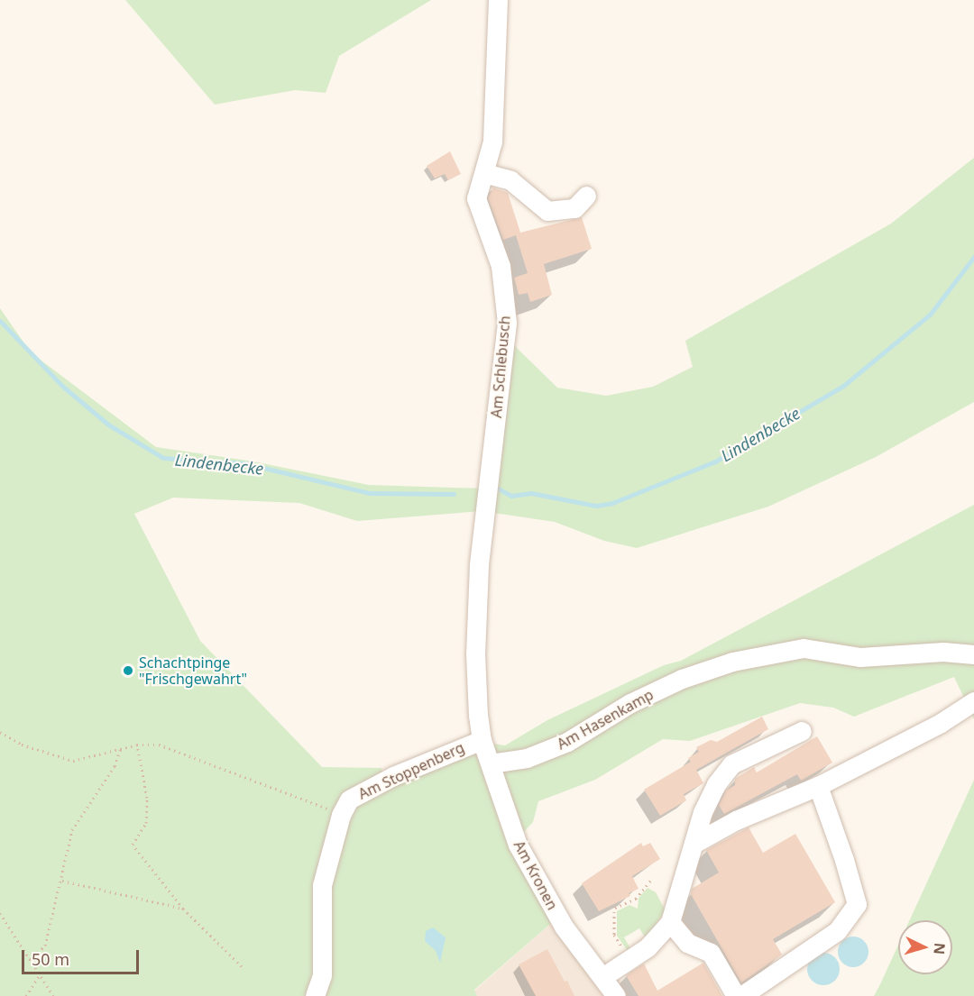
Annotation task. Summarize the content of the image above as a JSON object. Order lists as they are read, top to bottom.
{
  "streets": {
    "street": [
      "Am Schlebusch",
      "Am Hasenkamp",
      "Am Stoppenberg",
      "Am Kronen"
    ]
  },
  "crossings": [
    ["Am Schlebusch", "Am Stoppenberg"],
    ["Am Schlebusch", "Am Kronen"],
    ["Am Hasenkamp", "Am Kronen"],
    ["Am Stoppenberg", "Am Kronen"]
  ],
  "water": ["Lindenbecke"],
  "places": ["Schachtpinge \"Frischgewahrt\""],
  "scale_bar": "50 m",
  "north": "right"
}
